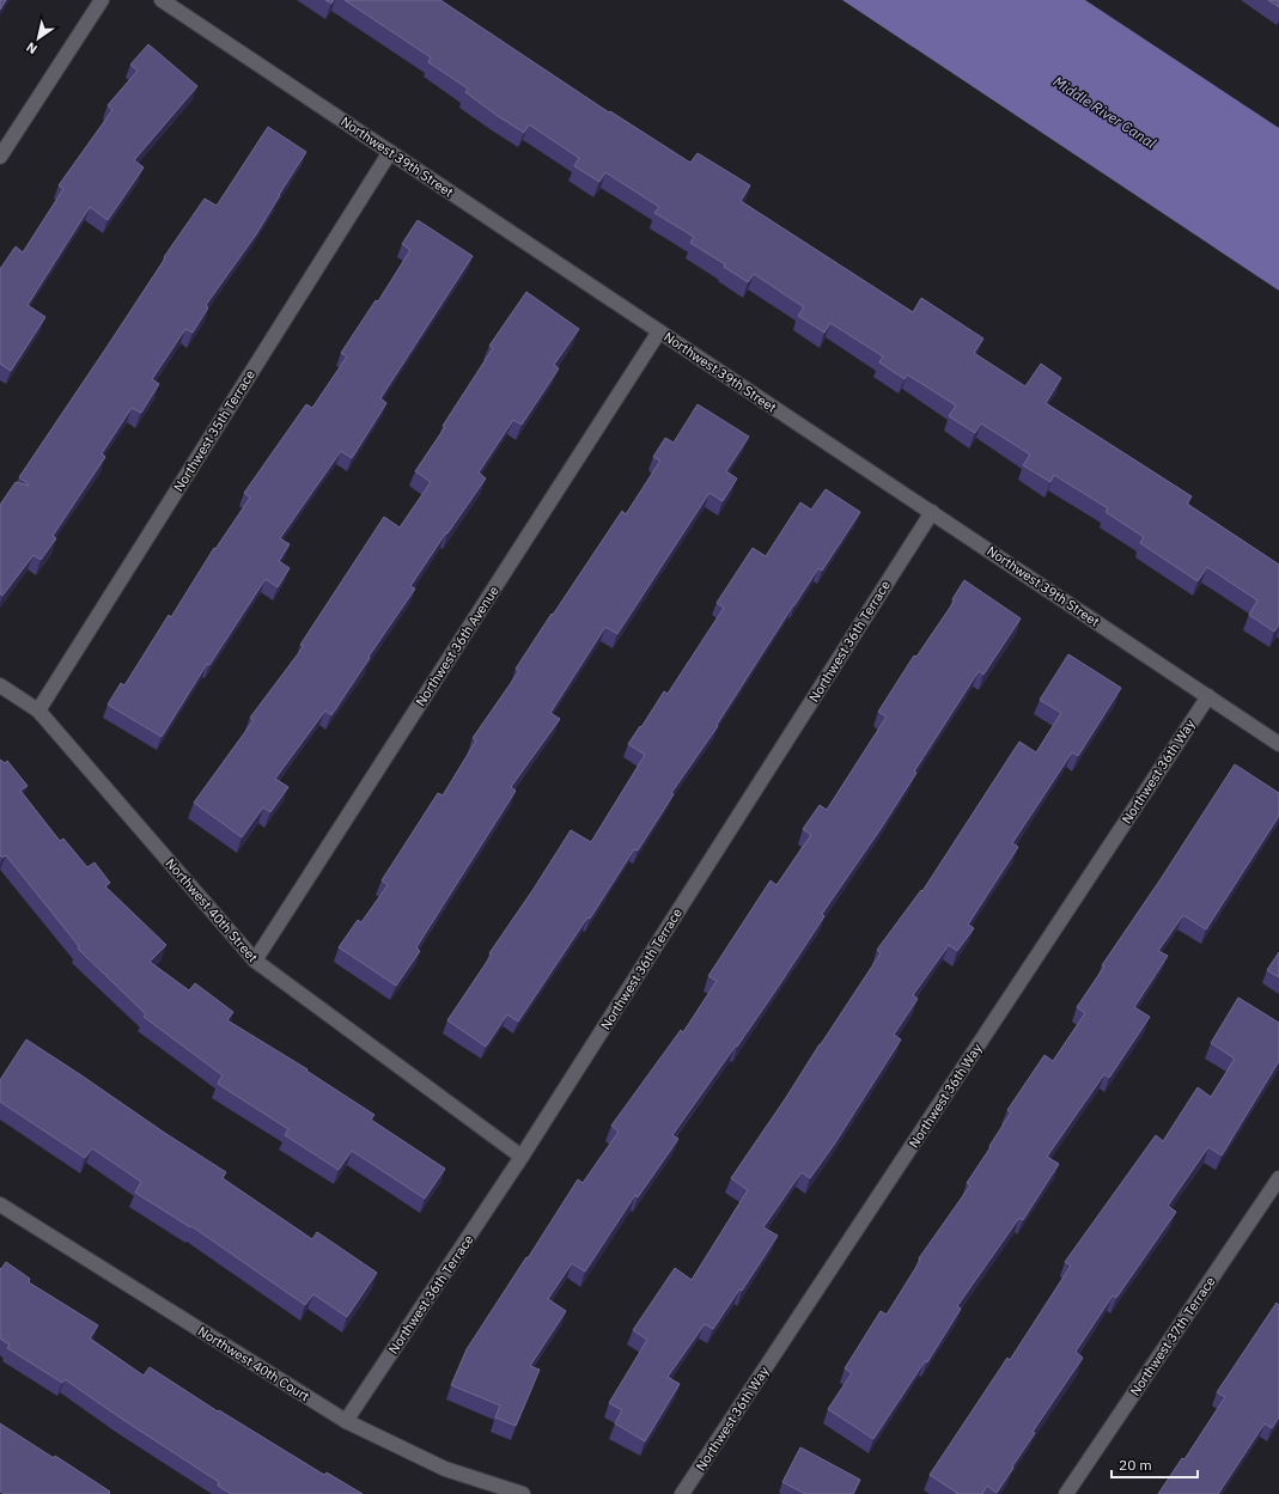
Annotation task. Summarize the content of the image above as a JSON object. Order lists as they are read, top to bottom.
{
  "streets": {
    "street": [
      "Northwest 39th Street",
      "Northwest 35th Terrace",
      "Northwest 36th Terrace",
      "Northwest 36th Avenue",
      "Northwest 36th Way",
      "Northwest 40th Street",
      "Northwest 37th Terrace",
      "Northwest 40th Court"
    ]
  },
  "crossings": [
    ["Northwest 39th Street", "Northwest 35th Terrace"],
    ["Northwest 39th Street", "Northwest 36th Terrace"],
    ["Northwest 39th Street", "Northwest 36th Avenue"],
    ["Northwest 39th Street", "Northwest 36th Way"],
    ["Northwest 35th Terrace", "Northwest 40th Street"],
    ["Northwest 36th Terrace", "Northwest 40th Street"],
    ["Northwest 36th Terrace", "Northwest 40th Court"],
    ["Northwest 36th Avenue", "Northwest 40th Street"]
  ],
  "water": ["Middle River Canal"],
  "scale_bar": "20 m",
  "north": "bottom left"
}
